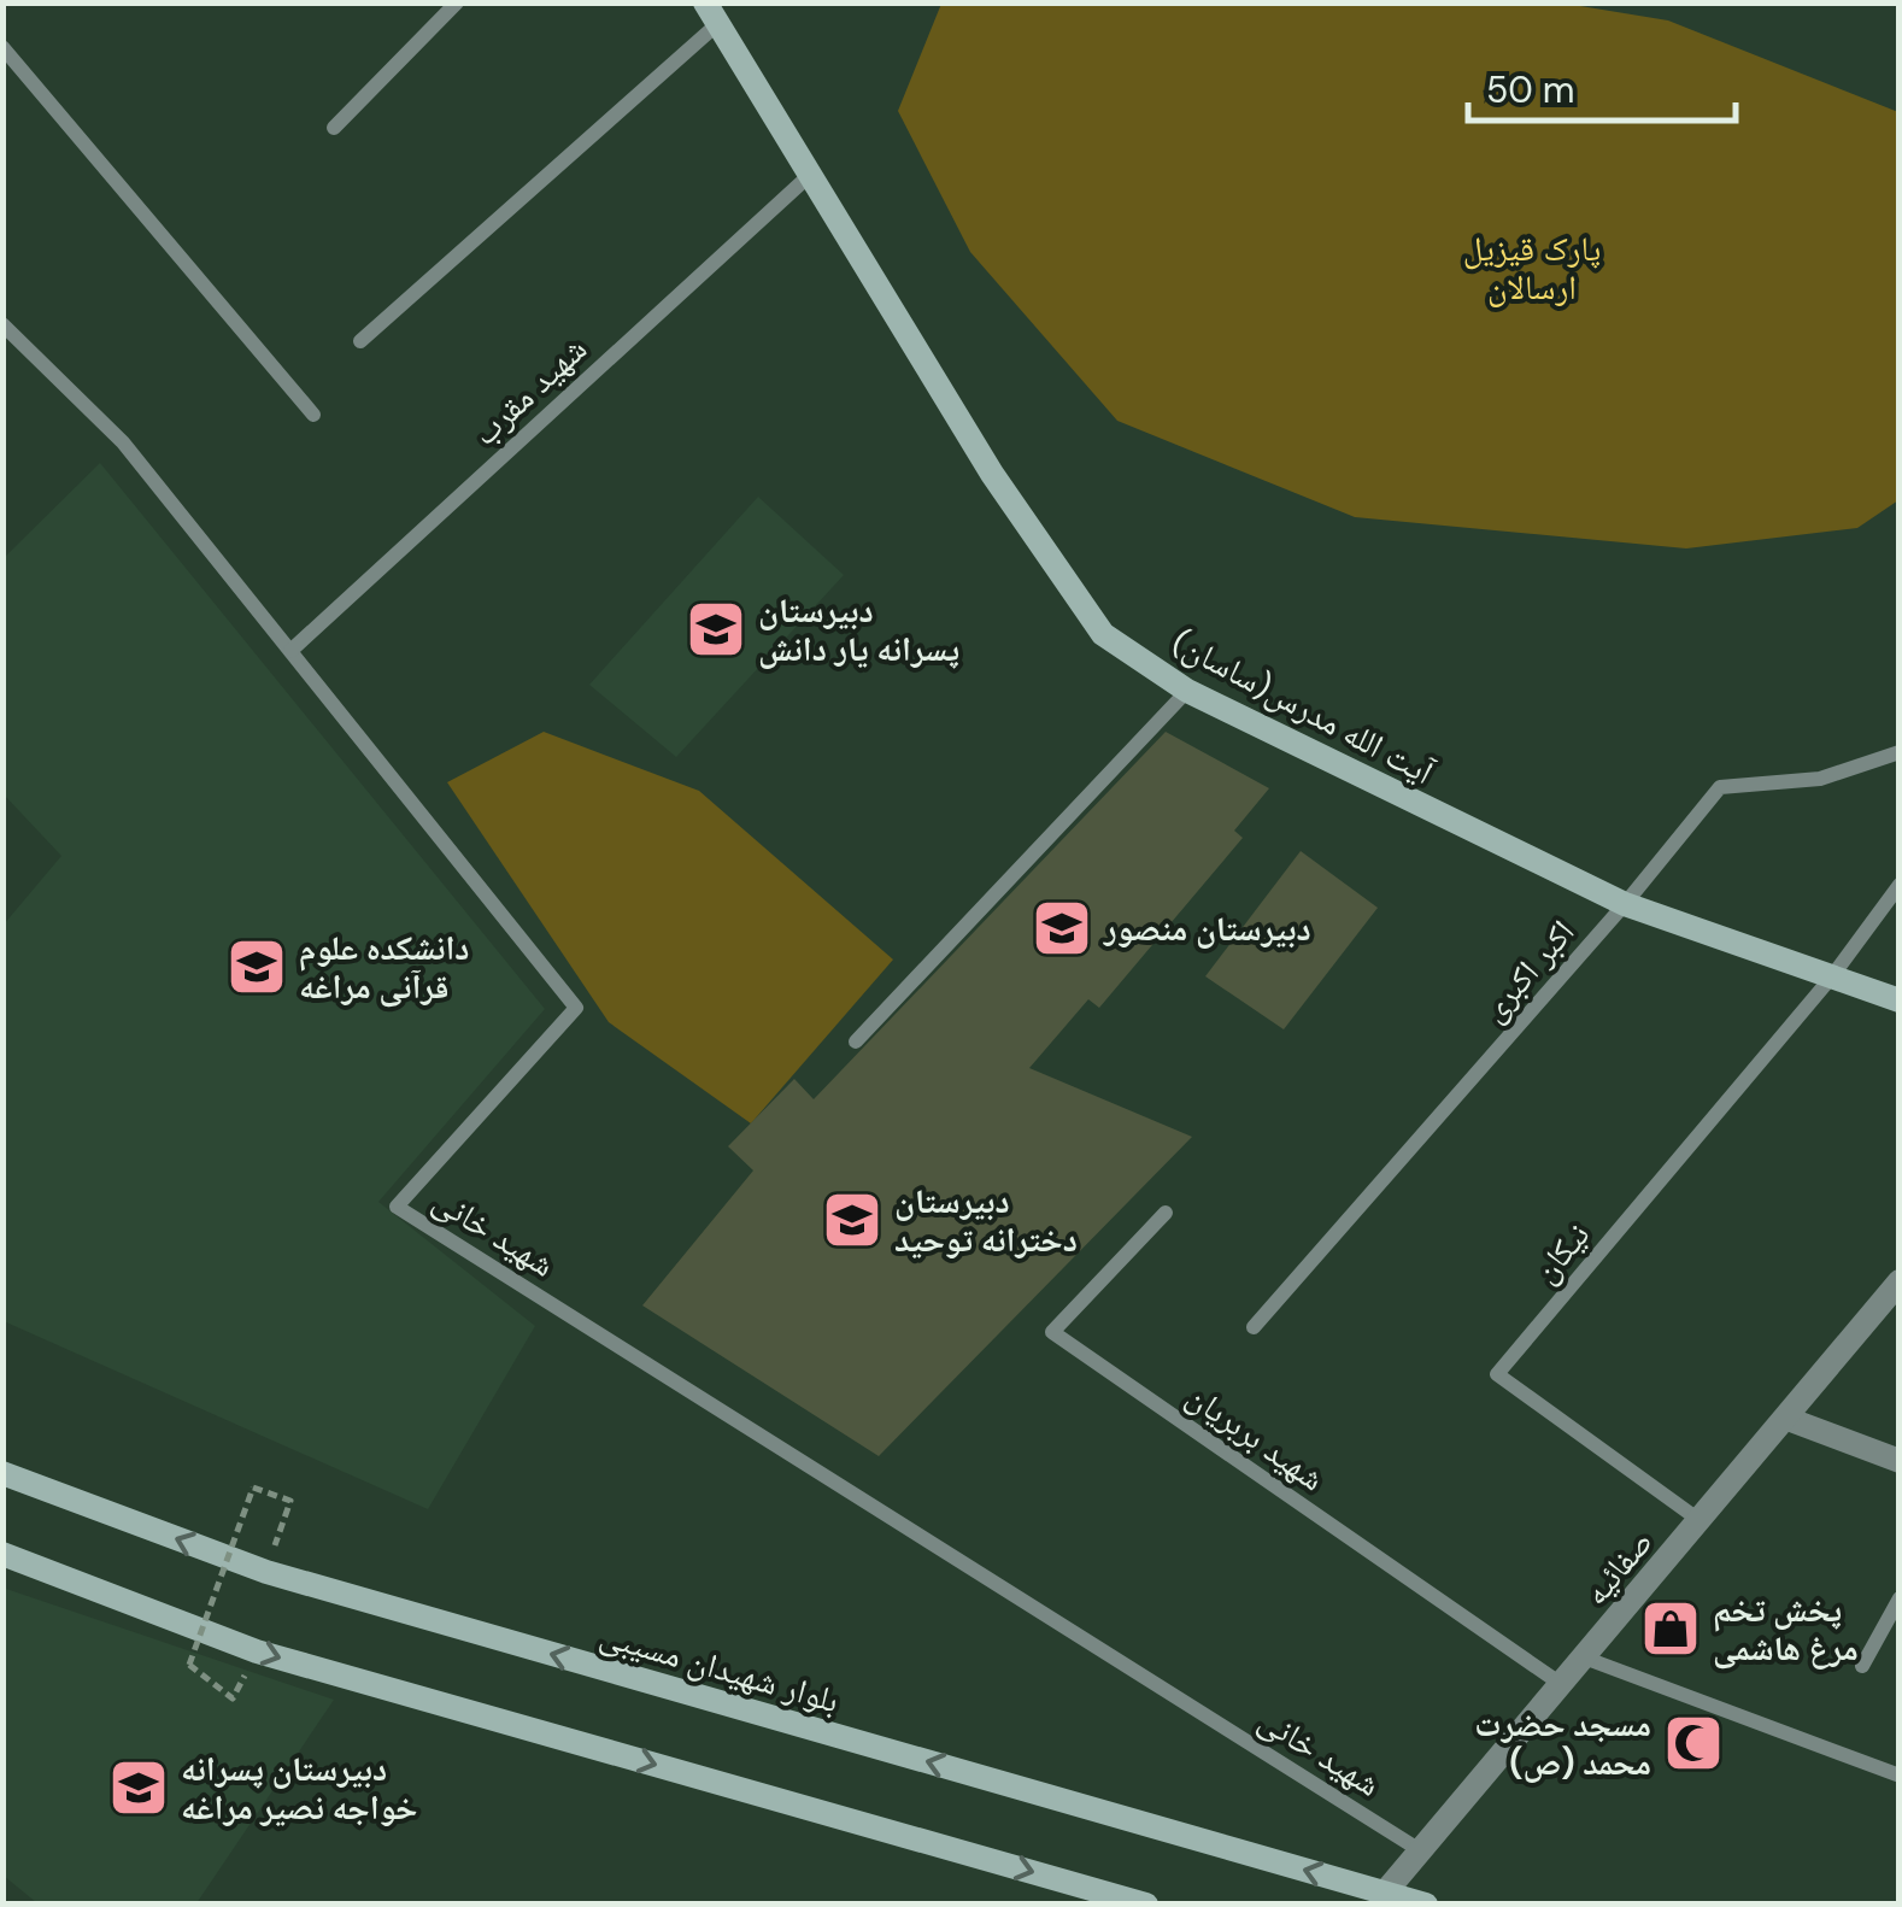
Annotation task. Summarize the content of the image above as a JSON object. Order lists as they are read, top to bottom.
{
  "streets": {
    "main road": ["آیت الله مدرس(ساسان)", "بلوار شهیدان مسیبی"],
    "street": ["صفائیه"],
    "lane": [
      "شهید مقرب",
      "اکبر اکبری",
      "شهید خانی",
      "نیکان",
      "شهید بربریان"
    ]
  },
  "crossings": [
    ["شهید مقرب", "آیت الله مدرس(ساسان)"],
    ["شهید مقرب", "شهید خانی"],
    ["آیت الله مدرس(ساسان)", "اکبر اکبری"],
    ["آیت الله مدرس(ساسان)", "نیکان"],
    ["شهید خانی", "صفائیه"],
    ["نیکان", "صفائیه"],
    ["شهید بربریان", "صفائیه"],
    ["صفائیه", "بلوار شهیدان مسیبی"]
  ],
  "parks": ["پارک قیزیل ارسالان"],
  "places": {
    "school or university": [
      "دبیرستان پسرانه یار دانش",
      "دبیرستان منصور",
      "دانشکده علوم قرآنی مراغه",
      "دبیرستان دخترانه توحید",
      "دبیرستان پسرانه خواجه نصیر مراغه"
    ],
    "shop": ["پخش تخم مرغ هاشمی"],
    "mosque": ["مسجد حضرت محمد (ص)"]
  },
  "scale_bar": "50 m"
}
